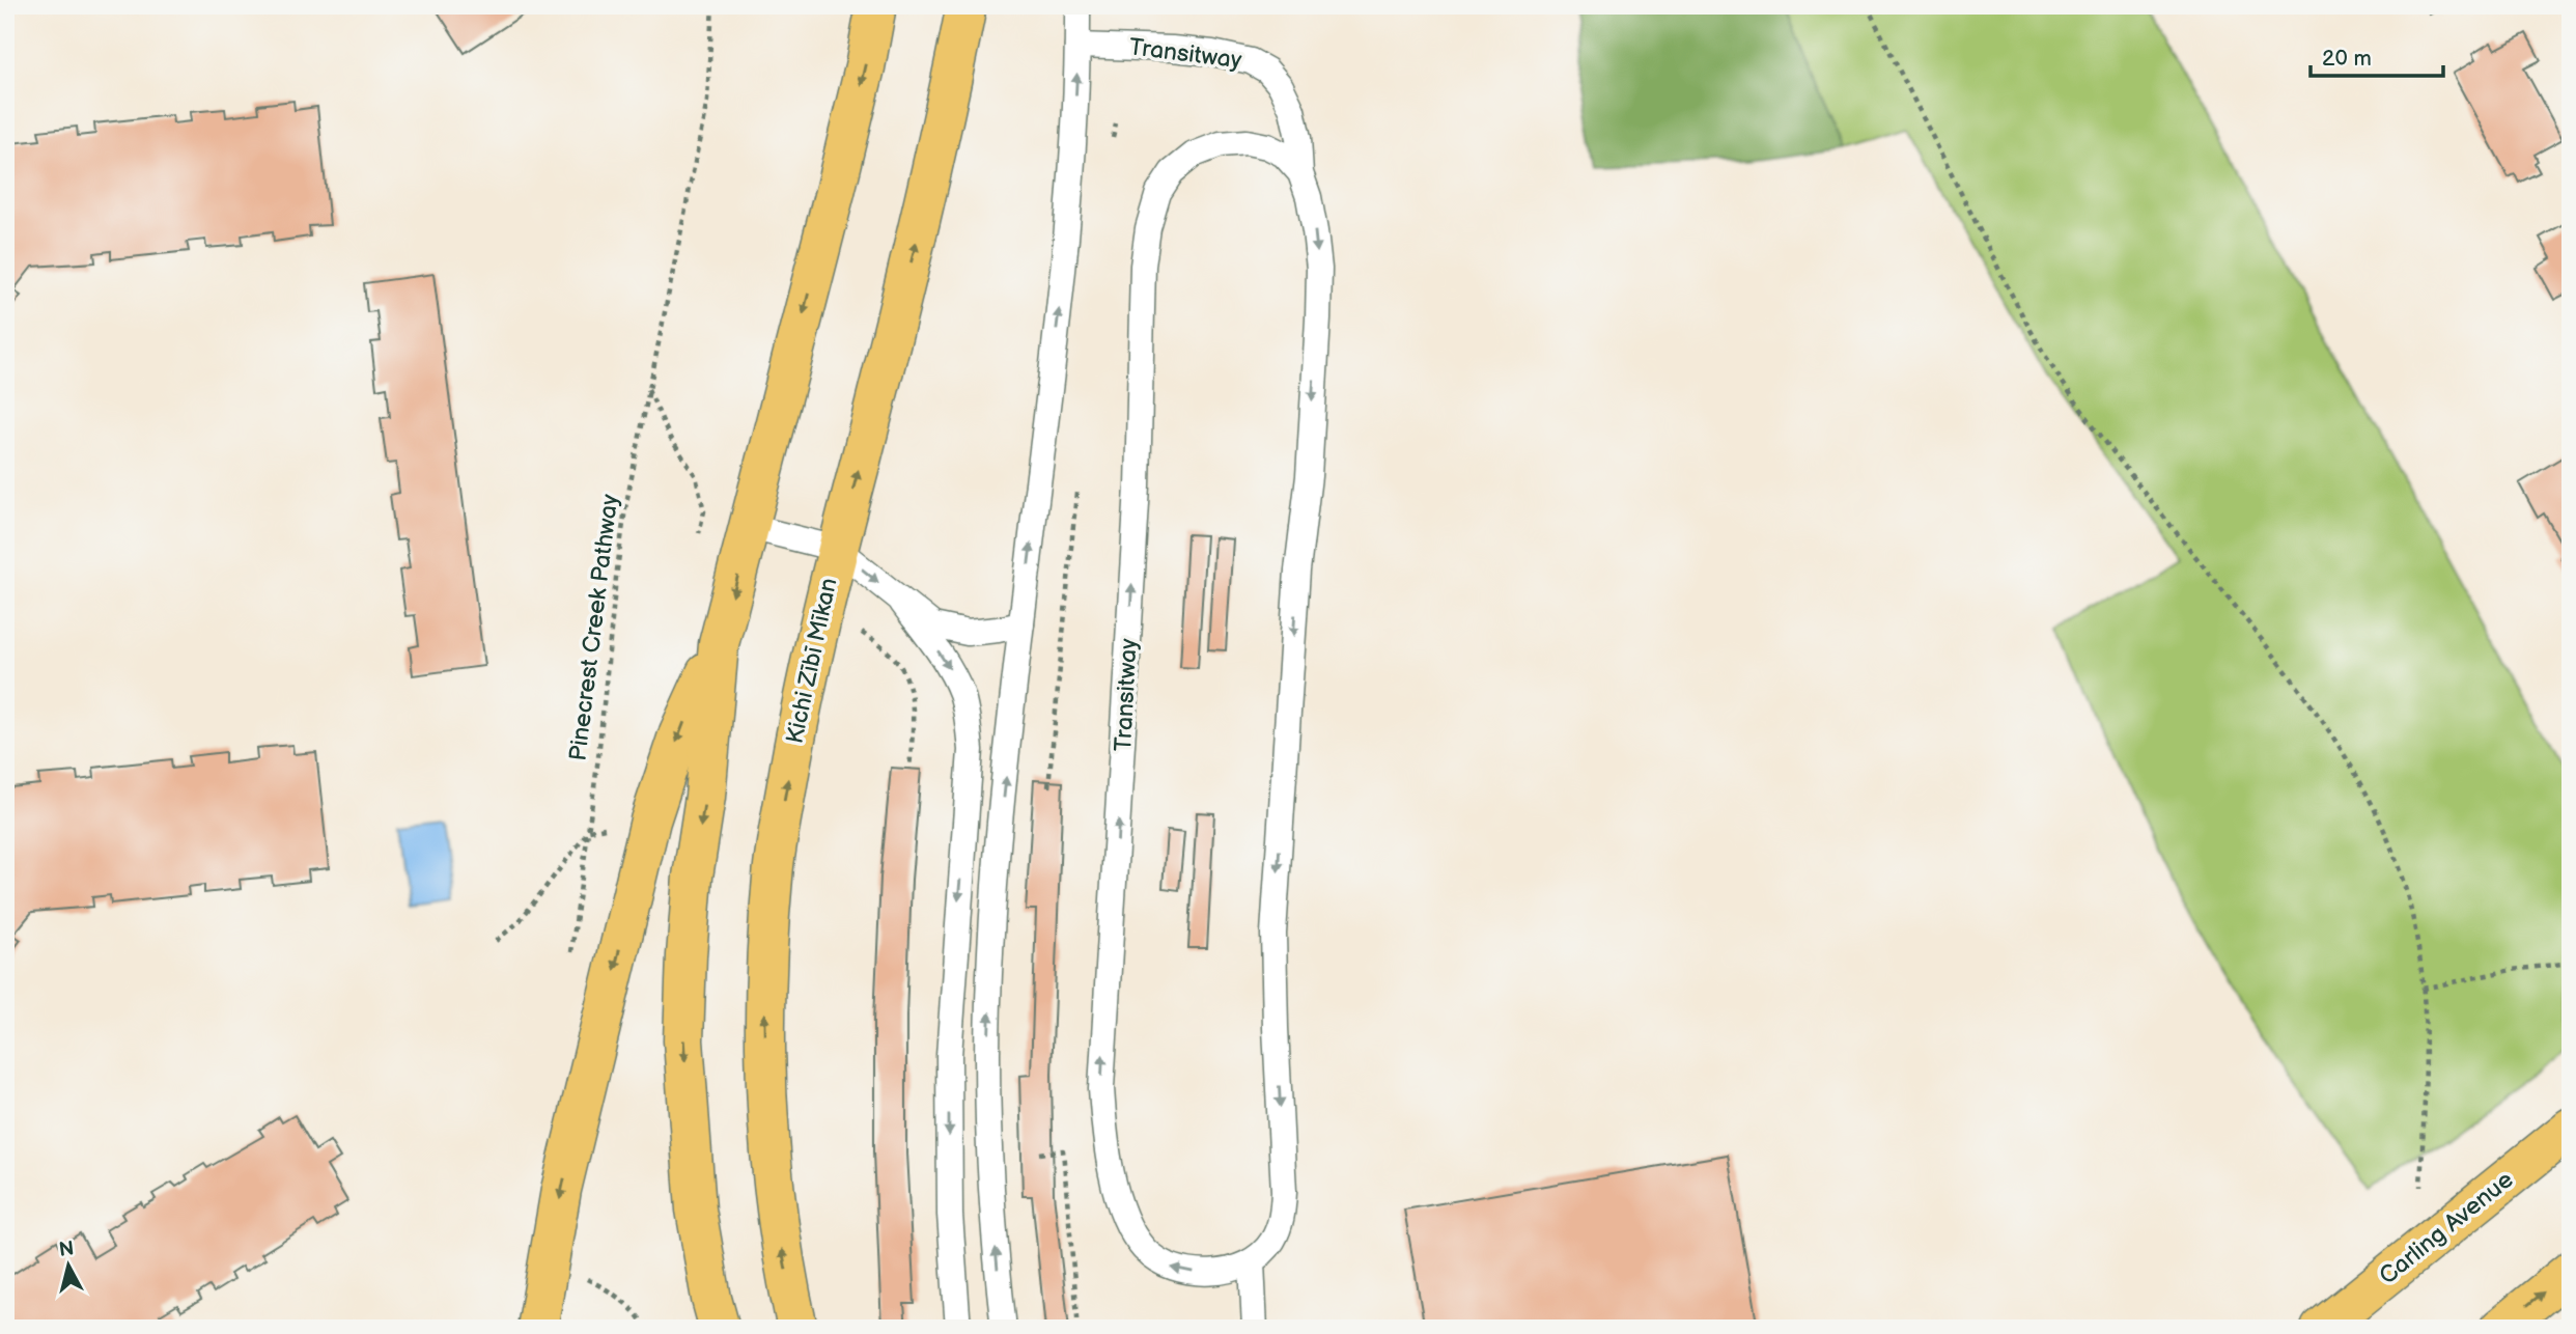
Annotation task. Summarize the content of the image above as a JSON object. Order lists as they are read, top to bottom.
{
  "streets": {
    "main road": ["Kichi Zībī Mīkan", "Carling Avenue"],
    "lane": ["Transitway"],
    "path": ["Pinecrest Creek Pathway"]
  },
  "scale_bar": "20 m",
  "north": "top"
}
